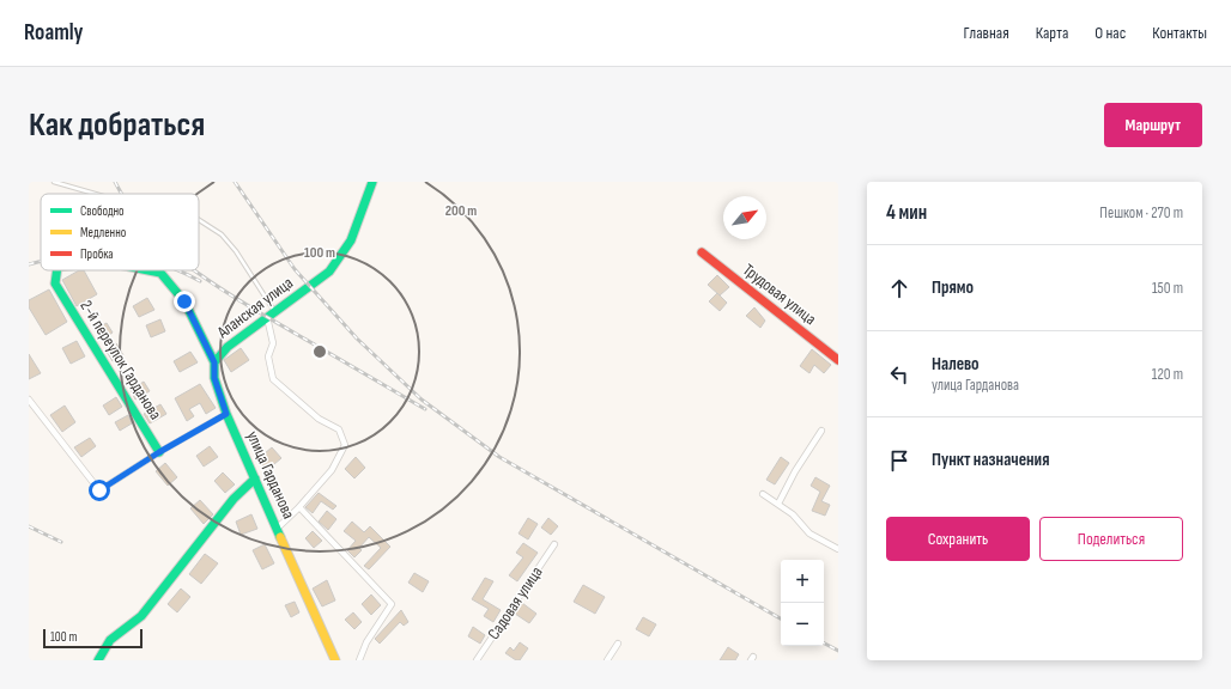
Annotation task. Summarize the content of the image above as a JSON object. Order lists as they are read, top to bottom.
{
  "streets": {
    "street": [
      "Трудовая улица",
      "Аланская улица",
      "2-й переулок Гарданова",
      "улица Гарданова",
      "Садовая улица"
    ]
  },
  "crossings": [
    ["Аланская улица", "улица Гарданова"],
    ["2-й переулок Гарданова", "улица Гарданова"]
  ],
  "legend": ["Свободно", "Медленно", "Пробка"],
  "scale_bar": "100 m",
  "north": "top right",
  "page": {
    "header": "Roamly",
    "nav": [
      "Главная",
      "Карта",
      "О нас",
      "Контакты"
    ],
    "buttons": [
      "Маршрут",
      ["Сохранить", "Поделиться"]
    ],
    "title": "Как добраться",
    "heading": ["4 мин", "Пешком · 270 m"],
    "list": [
      ["Прямо", "150 m"],
      ["Налево", "улица Гарданова", "120 m"],
      "Пункт назначения"
    ],
    "map_buttons": ["+", "−"],
    "scale": "100 m"
  },
  "rings": ["200 m", "100 m"]
}
